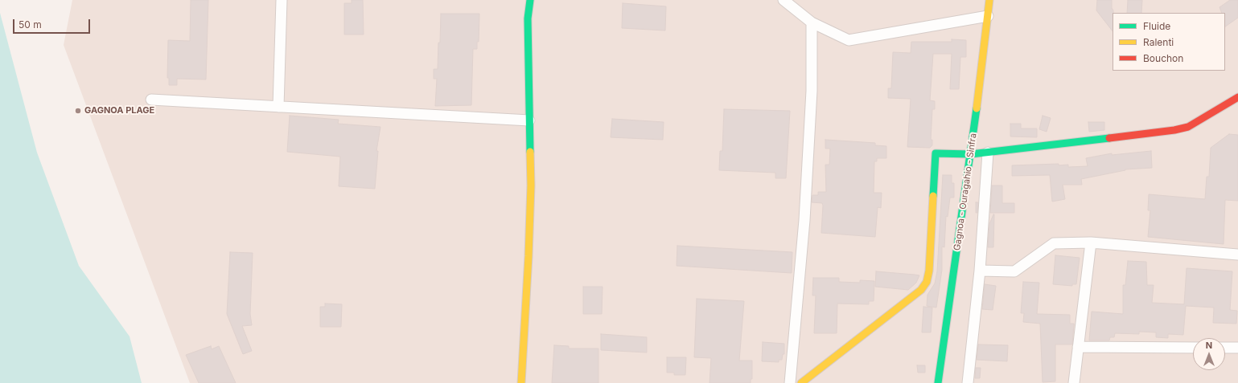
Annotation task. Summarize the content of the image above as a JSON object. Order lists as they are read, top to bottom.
{
  "streets": {
    "street": ["Gagnoa - Ouragahio - Sinfra"]
  },
  "places": ["GAGNOA PLAGE"],
  "legend": ["Fluide", "Ralenti", "Bouchon"],
  "scale_bar": "50 m",
  "north": "top"
}
